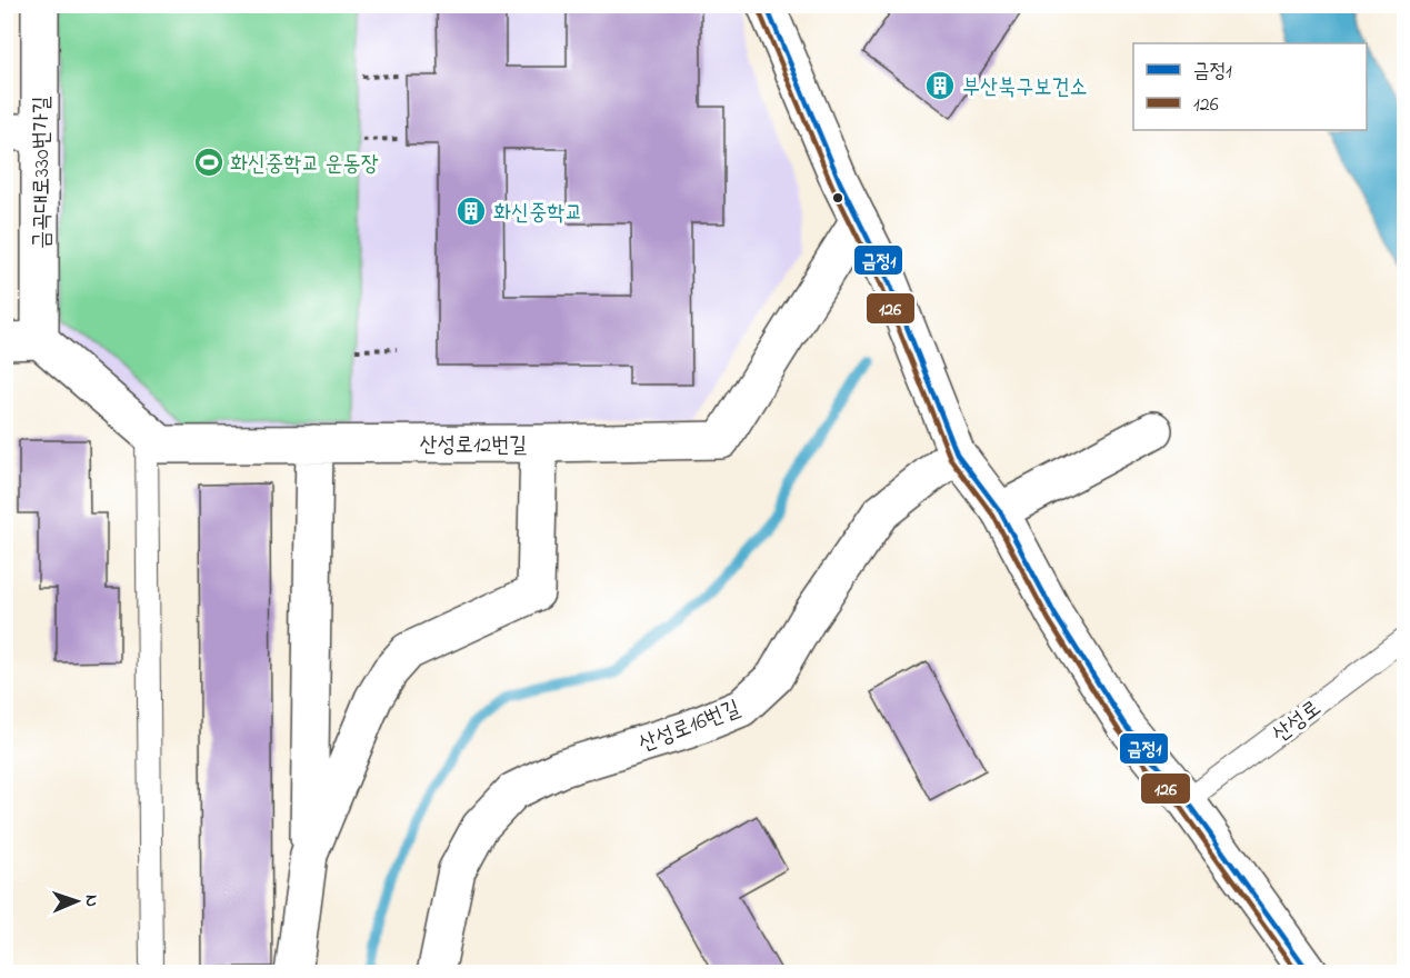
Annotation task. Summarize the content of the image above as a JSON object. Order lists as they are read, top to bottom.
{
  "streets": {
    "street": ["금곡대로330번가길", "산성로12번길", "산성로16번길"],
    "lane": ["산성로"]
  },
  "crossings": [
    ["금곡대로330번가길", "산성로12번길"]
  ],
  "places": {
    "building": ["부산북구보건소", "화신중학교"],
    "sports": ["화신중학교 운동장"]
  },
  "lines": ["transit line 금정1", "transit line 126"],
  "legend": ["금정1", "126"],
  "north": "right"
}
